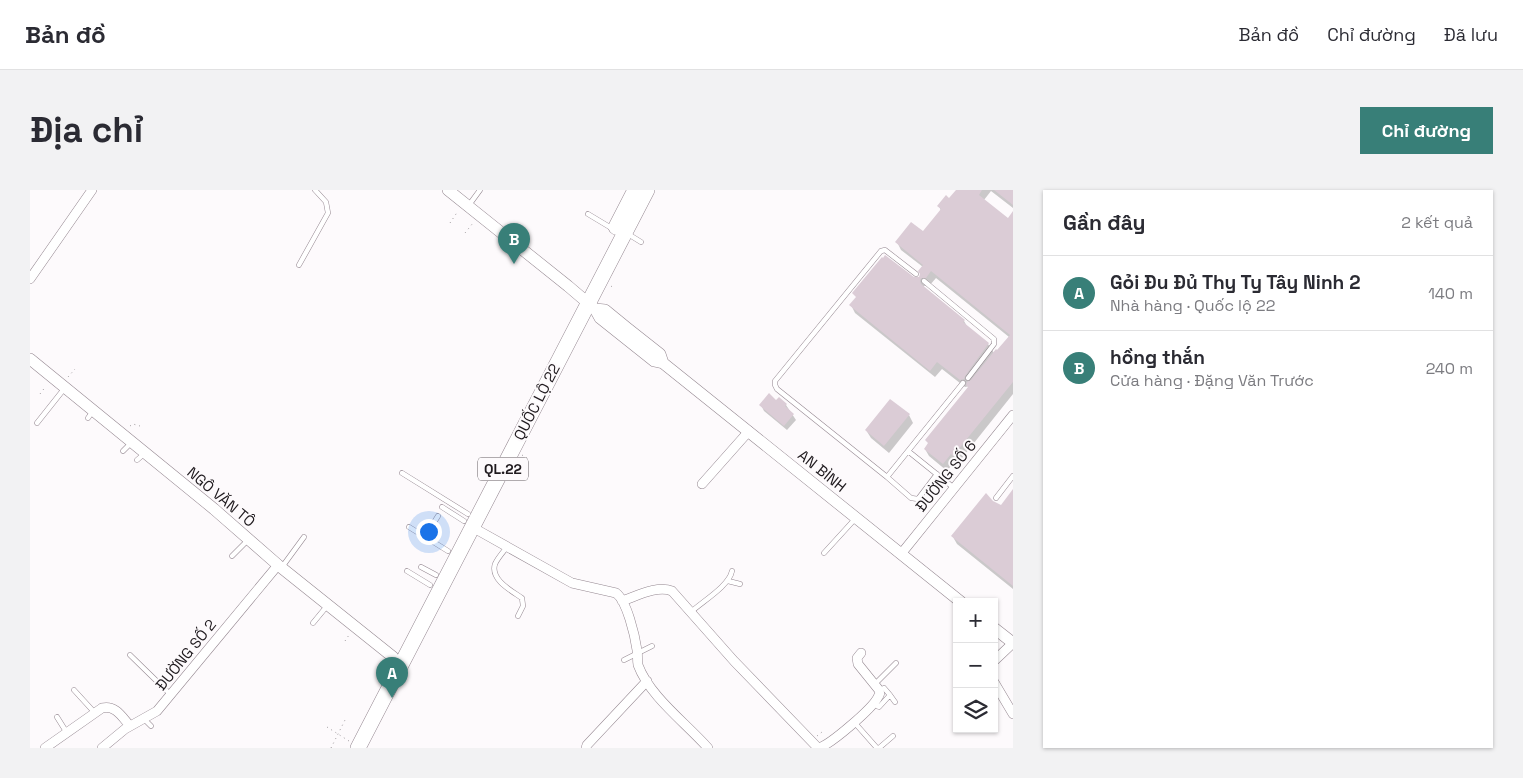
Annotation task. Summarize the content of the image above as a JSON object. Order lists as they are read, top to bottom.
{
  "streets": {
    "highway": ["QUỐC LỘ 22", "QL.22"],
    "main road": ["AN BÌNH", "NGÔ VĂN TÔ"],
    "street": ["ĐƯỜNG SỐ 6", "ĐƯỜNG SỐ 2"]
  },
  "crossings": [
    ["QUỐC LỘ 22", "AN BÌNH"],
    ["QUỐC LỘ 22", "NGÔ VĂN TÔ"],
    ["AN BÌNH", "ĐƯỜNG SỐ 6"],
    ["NGÔ VĂN TÔ", "ĐƯỜNG SỐ 2"]
  ],
  "page": {
    "header": "Bản đồ",
    "nav": ["Bản đồ", "Chỉ đường", "Đã lưu"],
    "buttons": "Chỉ đường",
    "title": "Địa chỉ",
    "heading": ["Gần đây", "2 kết quả"],
    "pins": ["B", "A"],
    "list": [
      {
        "mark": "A",
        "name": "Gỏi Đu Đủ Thy Ty Tây Ninh 2",
        "note": "Nhà hàng · Quốc lộ 22",
        "value": "140 m"
      },
      {
        "mark": "B",
        "name": "hồng thắn",
        "note": "Cửa hàng · Đặng Văn Trước",
        "value": "240 m"
      }
    ],
    "map_buttons": ["+", "−"]
  }
}
